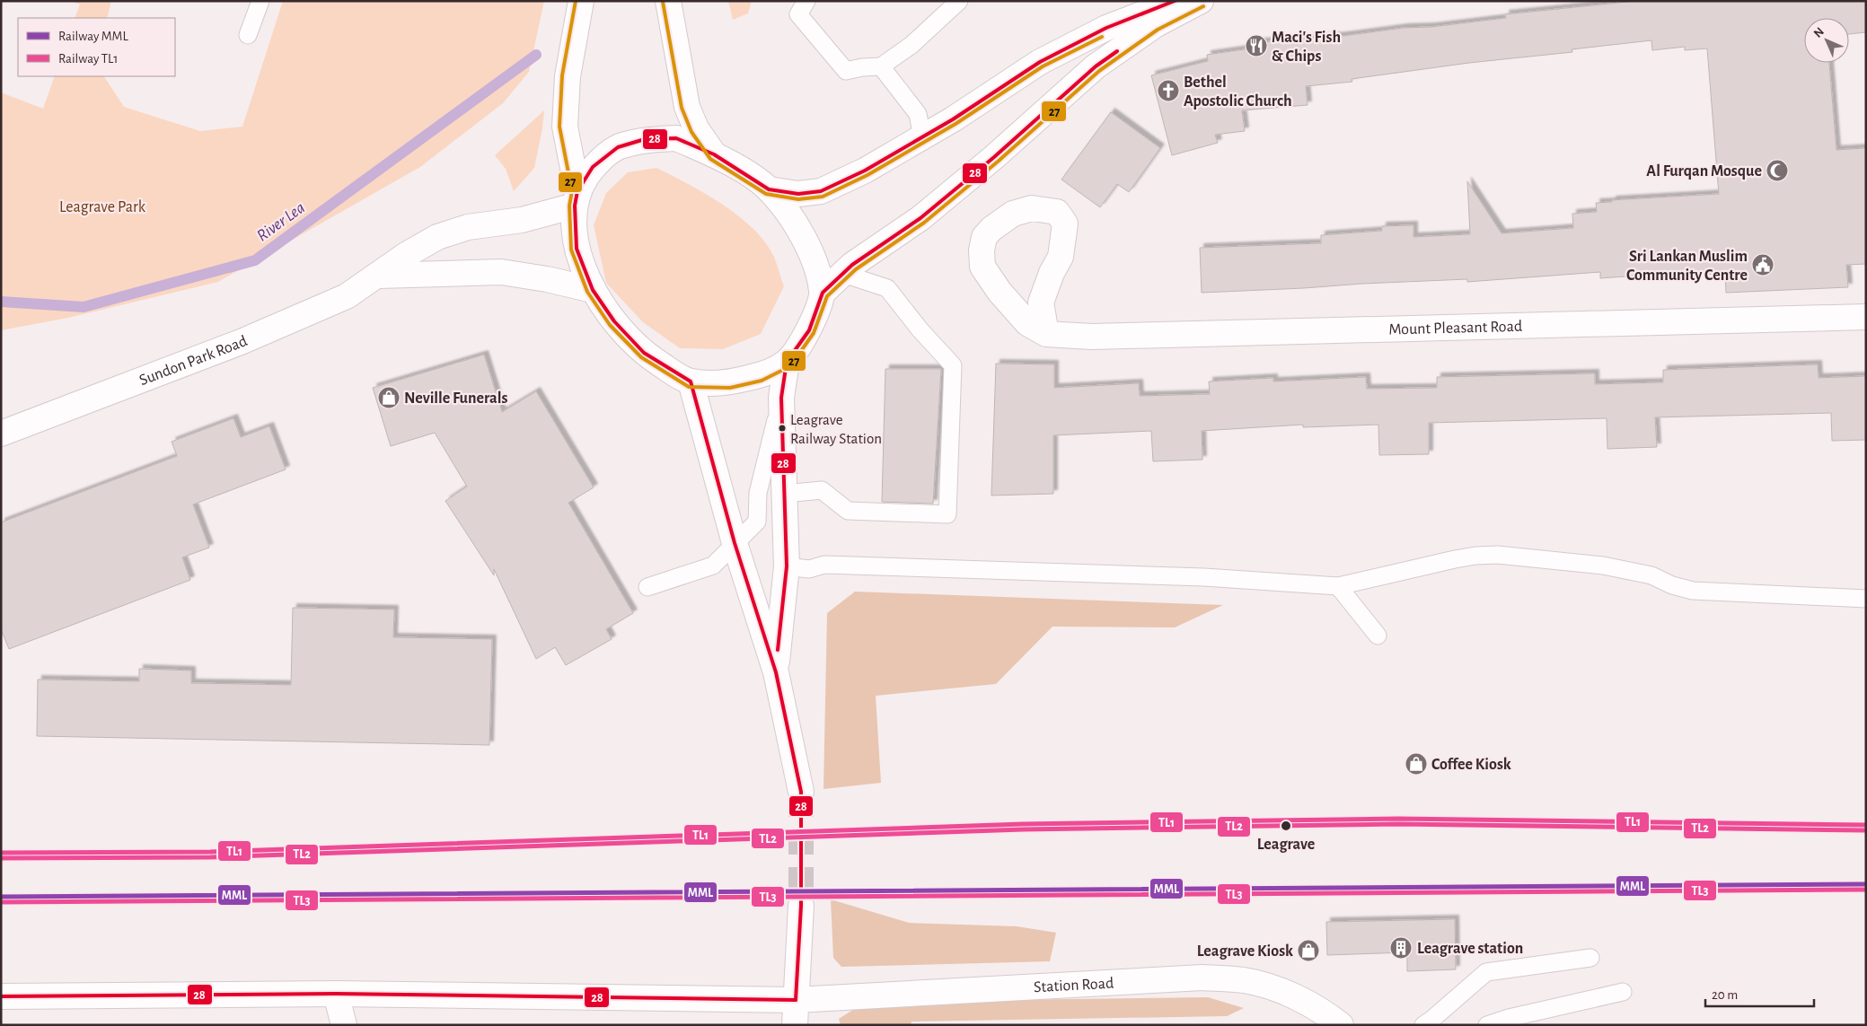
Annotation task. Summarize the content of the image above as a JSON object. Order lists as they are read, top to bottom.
{
  "streets": {
    "main road": ["Mount Pleasant Road", "Sundon Park Road", "Station Road"]
  },
  "water": ["River Lea"],
  "parks": ["Leagrave Park"],
  "places": {
    "restaurant": ["Maci's Fish & Chips"],
    "church": ["Bethel Apostolic Church"],
    "mosque": ["Al Furqan Mosque"],
    "public building": ["Sri Lankan Muslim Community Centre"],
    "shop": ["Neville Funerals", "Coffee Kiosk", "Leagrave Kiosk"],
    "other": ["Leagrave Railway Station", "Leagrave"],
    "building": ["Leagrave station"]
  },
  "lines": [
    "transit line 28",
    "transit line 27",
    "rail line TL1",
    "transit line TL2",
    "rail line MML",
    "transit line TL3"
  ],
  "legend": ["Railway MML", "Railway TL1"],
  "scale_bar": "20 m",
  "north": "top left"
}
